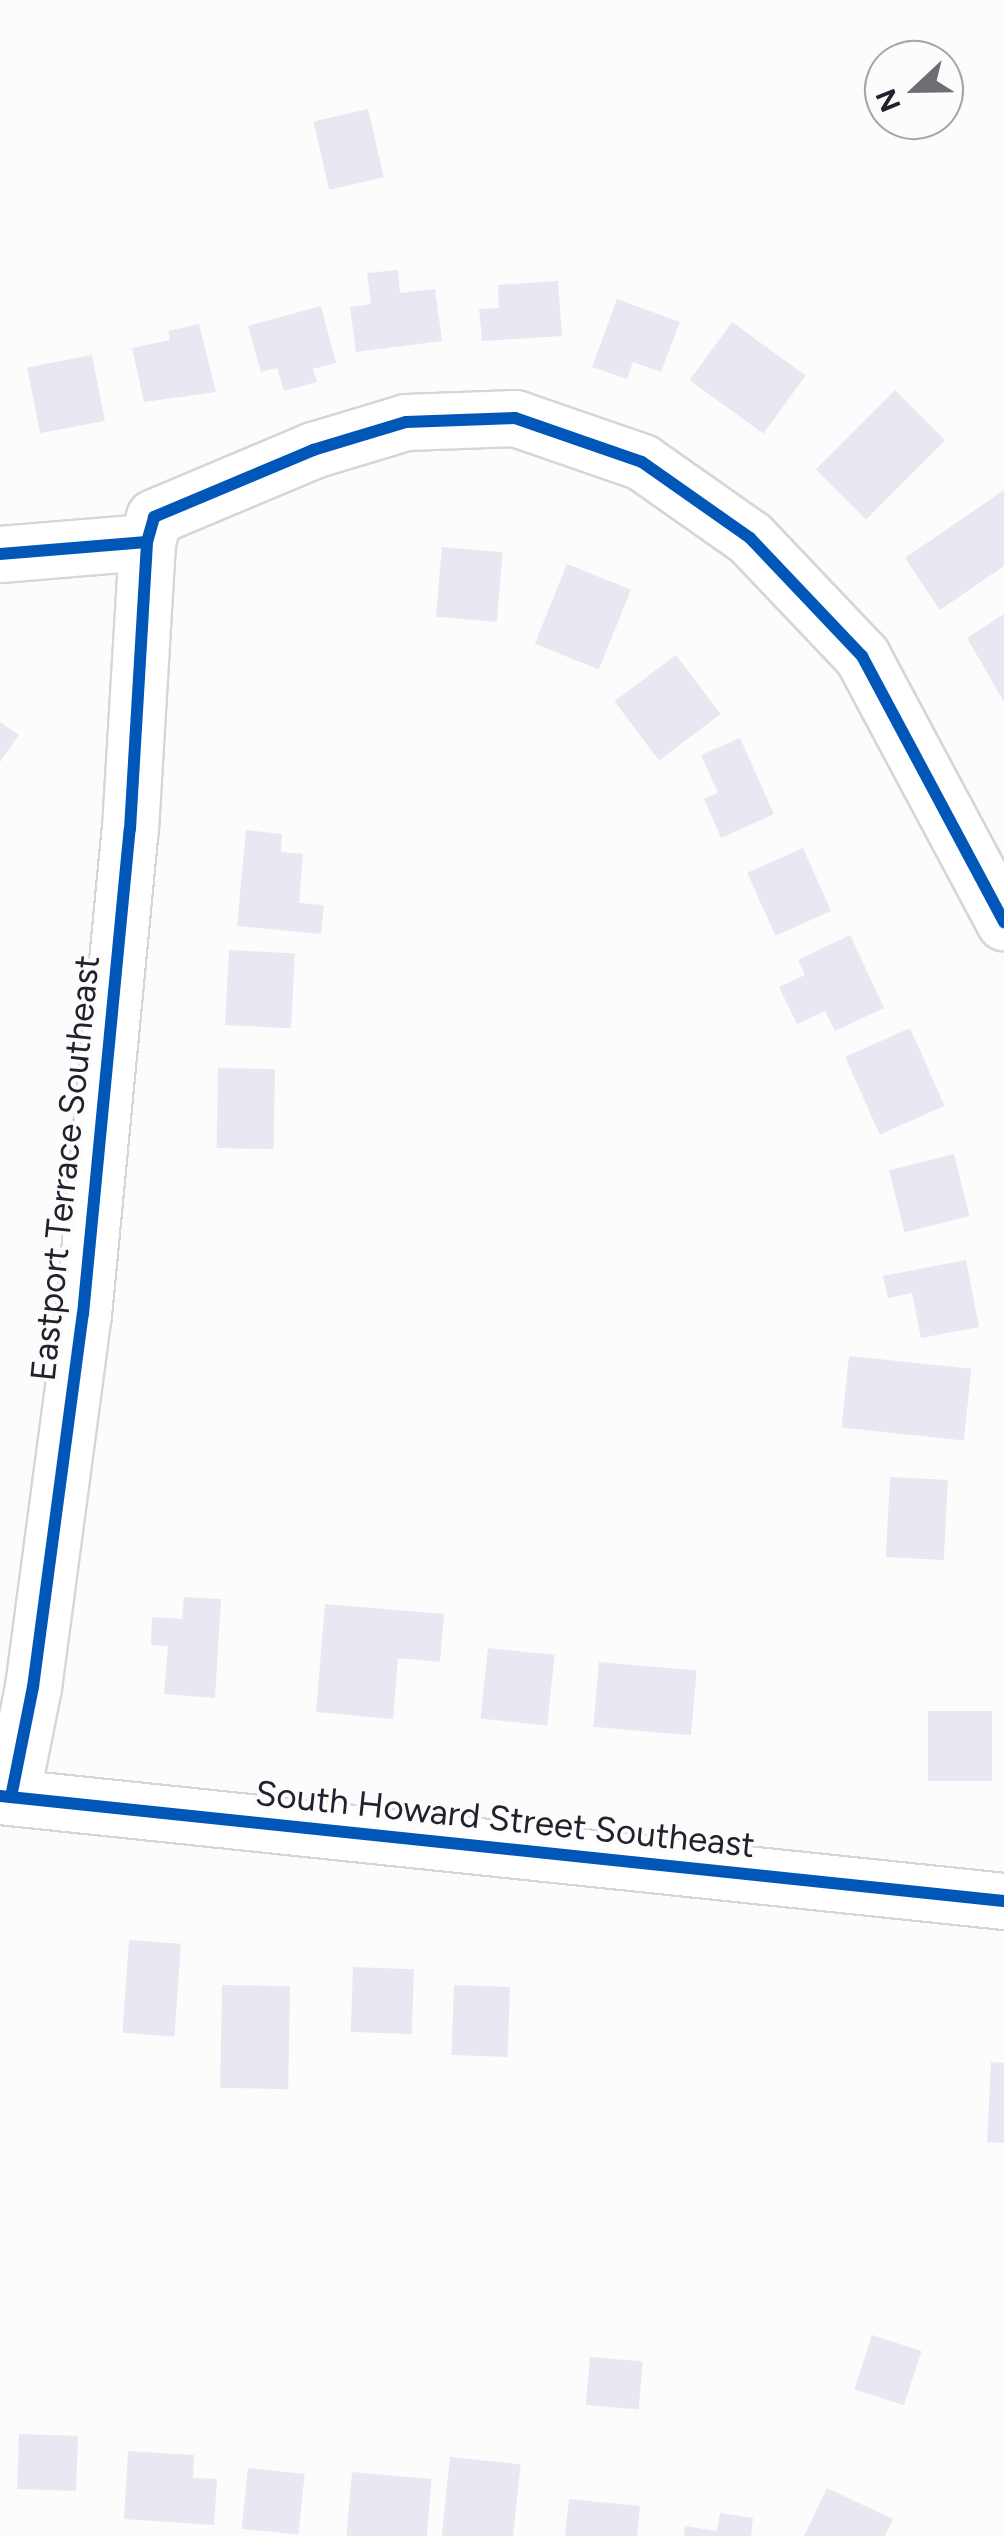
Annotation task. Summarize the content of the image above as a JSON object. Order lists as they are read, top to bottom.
{
  "streets": {
    "street": ["Eastport Terrace Southeast", "South Howard Street Southeast"]
  },
  "crossings": [
    ["Eastport Terrace Southeast", "South Howard Street Southeast"]
  ],
  "north": "left"
}
